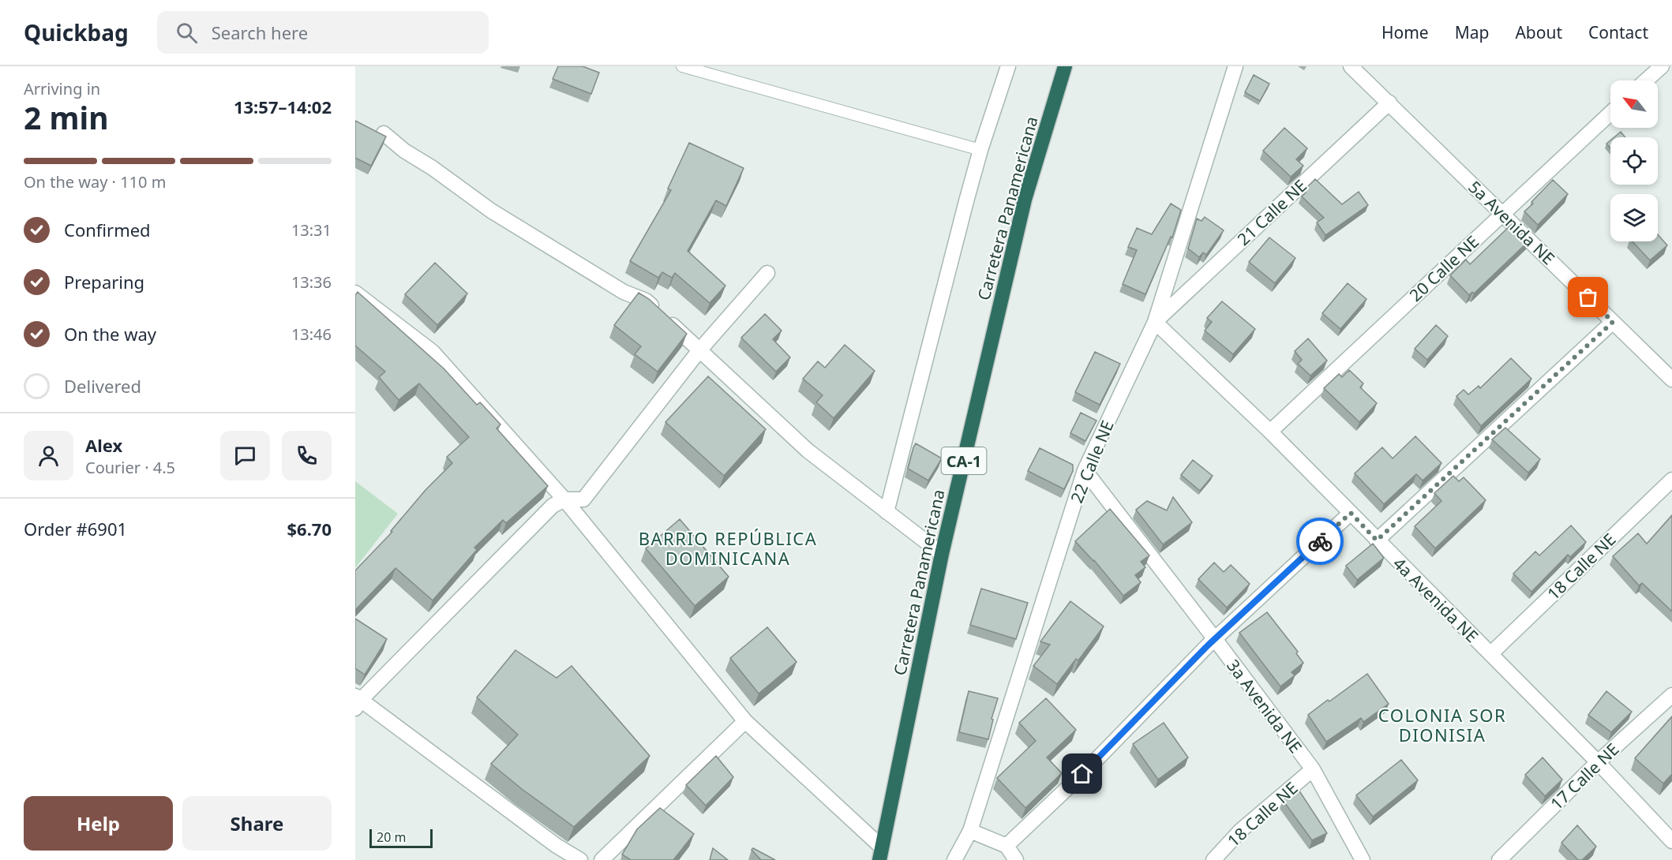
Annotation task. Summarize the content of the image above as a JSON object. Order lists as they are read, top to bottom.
{
  "streets": {
    "highway": ["Carretera Panamericana", "CA-1"],
    "street": [
      "21 Calle NE",
      "5a Avenida NE",
      "20 Calle NE",
      "22 Calle NE",
      "18 Calle NE",
      "4a Avenida NE",
      "3a Avenida NE",
      "17 Calle NE"
    ]
  },
  "crossings": [
    ["21 Calle NE", "5a Avenida NE"],
    ["21 Calle NE", "22 Calle NE"],
    ["21 Calle NE", "4a Avenida NE"],
    ["5a Avenida NE", "20 Calle NE"],
    ["20 Calle NE", "4a Avenida NE"],
    ["22 Calle NE", "4a Avenida NE"],
    ["22 Calle NE", "3a Avenida NE"],
    ["18 Calle NE", "4a Avenida NE"],
    ["18 Calle NE", "3a Avenida NE"],
    ["4a Avenida NE", "17 Calle NE"]
  ],
  "districts": ["BARRIO REPÚBLICA DOMINICANA", "COLONIA SOR DIONISIA"],
  "scale_bar": "20 m",
  "north": "top left",
  "page": {
    "header": "Quickbag",
    "search": "Search here",
    "nav": [
      "Home",
      "Map",
      "About",
      "Contact"
    ],
    "heading": ["2 min", "Arriving in", "13:57–14:02"],
    "panel": [
      "Alex",
      "Courier · 4.5",
      "Order #6901",
      "$6.70"
    ],
    "bar": "On the way · 110 m",
    "list": [
      ["Confirmed", "13:31"],
      ["Preparing", "13:36"],
      ["On the way", "13:46"],
      "Delivered"
    ],
    "buttons": ["Help", "Share"],
    "scale": "20 m"
  }
}
